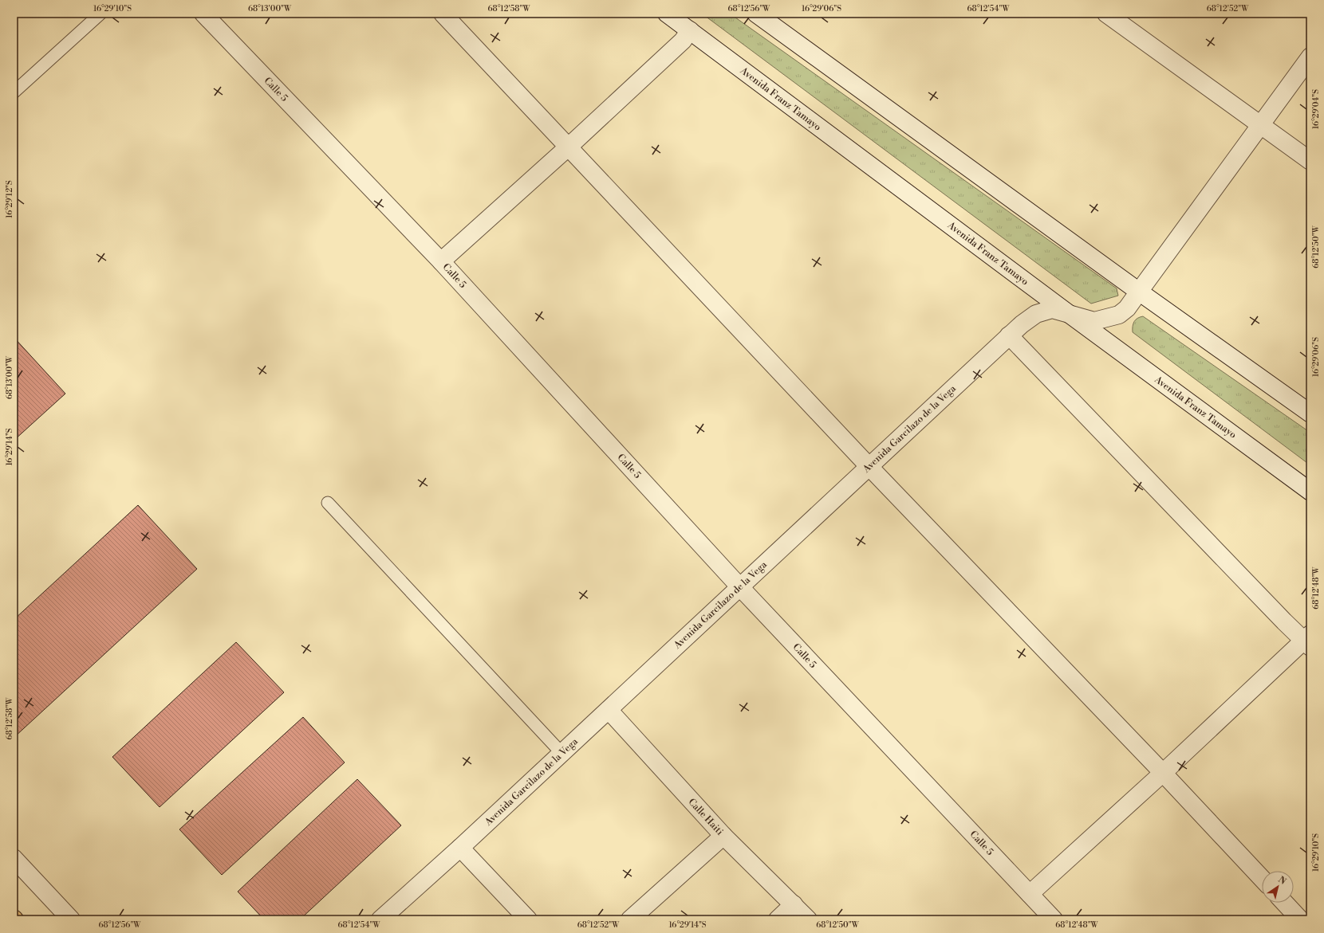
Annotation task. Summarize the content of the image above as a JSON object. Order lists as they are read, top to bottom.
{
  "streets": {
    "street": [
      "Calle 5",
      "Avenida Franz Tamayo",
      "Avenida Garcilazo de la Vega",
      "Calle Haiti"
    ]
  },
  "crossings": [
    ["Calle 5", "Avenida Garcilazo de la Vega"],
    ["Avenida Franz Tamayo", "Avenida Garcilazo de la Vega"],
    ["Avenida Garcilazo de la Vega", "Calle Haiti"]
  ],
  "north": "top right",
  "coordinates": [
    "16°29'10\"S",
    "68°13'00\"W",
    "68°12'58\"W",
    "68°12'56\"W",
    "16°29'06\"S",
    "68°12'54\"W",
    "68°12'52\"W",
    "16°29'04\"S",
    "16°29'12\"S",
    "68°12'50\"W",
    "16°29'14\"S",
    "68°12'48\"W"
  ]
}
